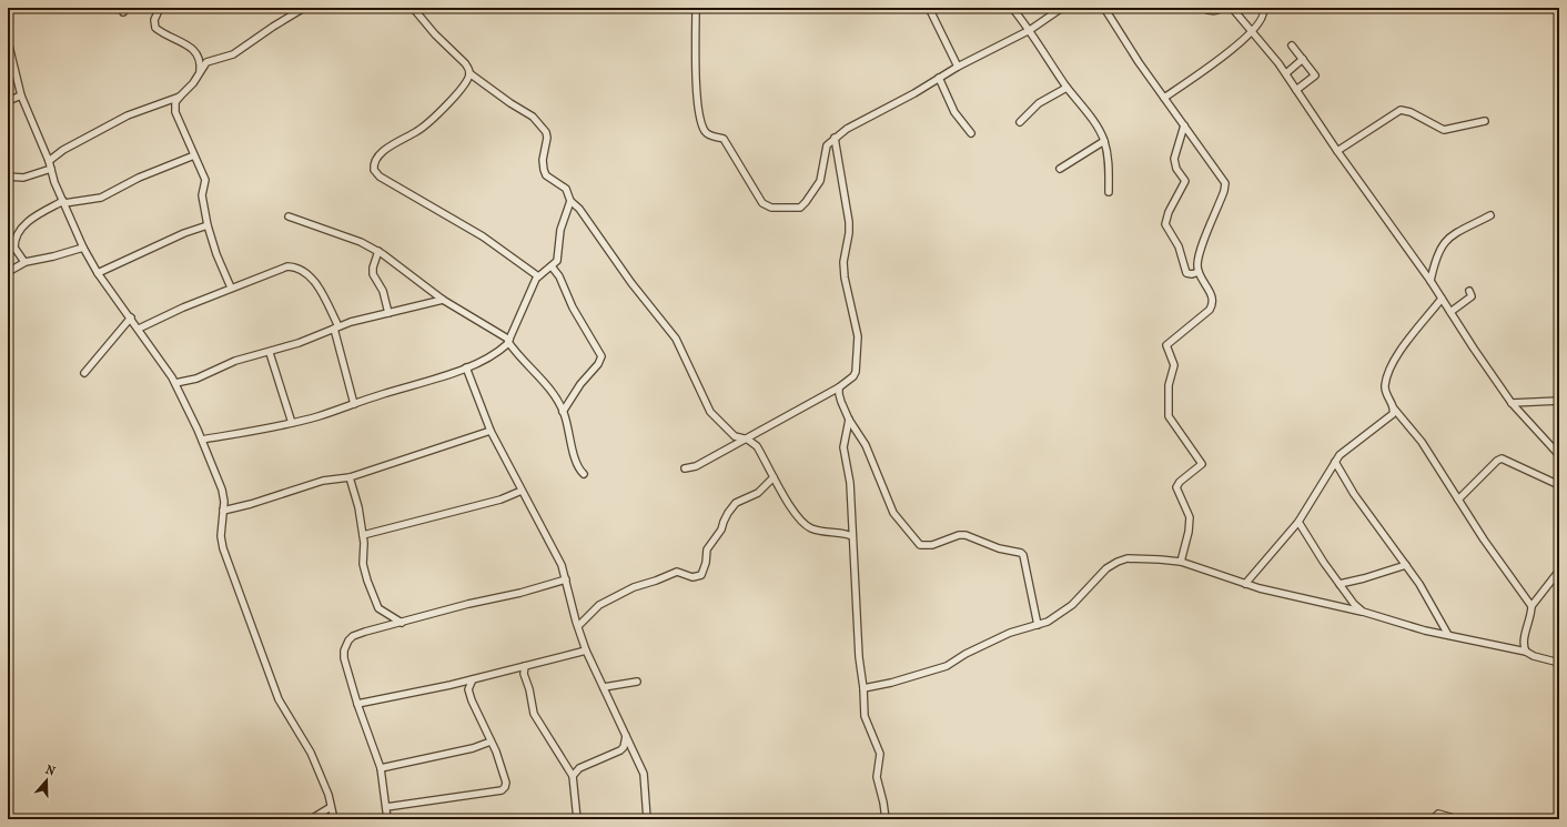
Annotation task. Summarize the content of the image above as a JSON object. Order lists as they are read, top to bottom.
{
  "north": "top"
}
